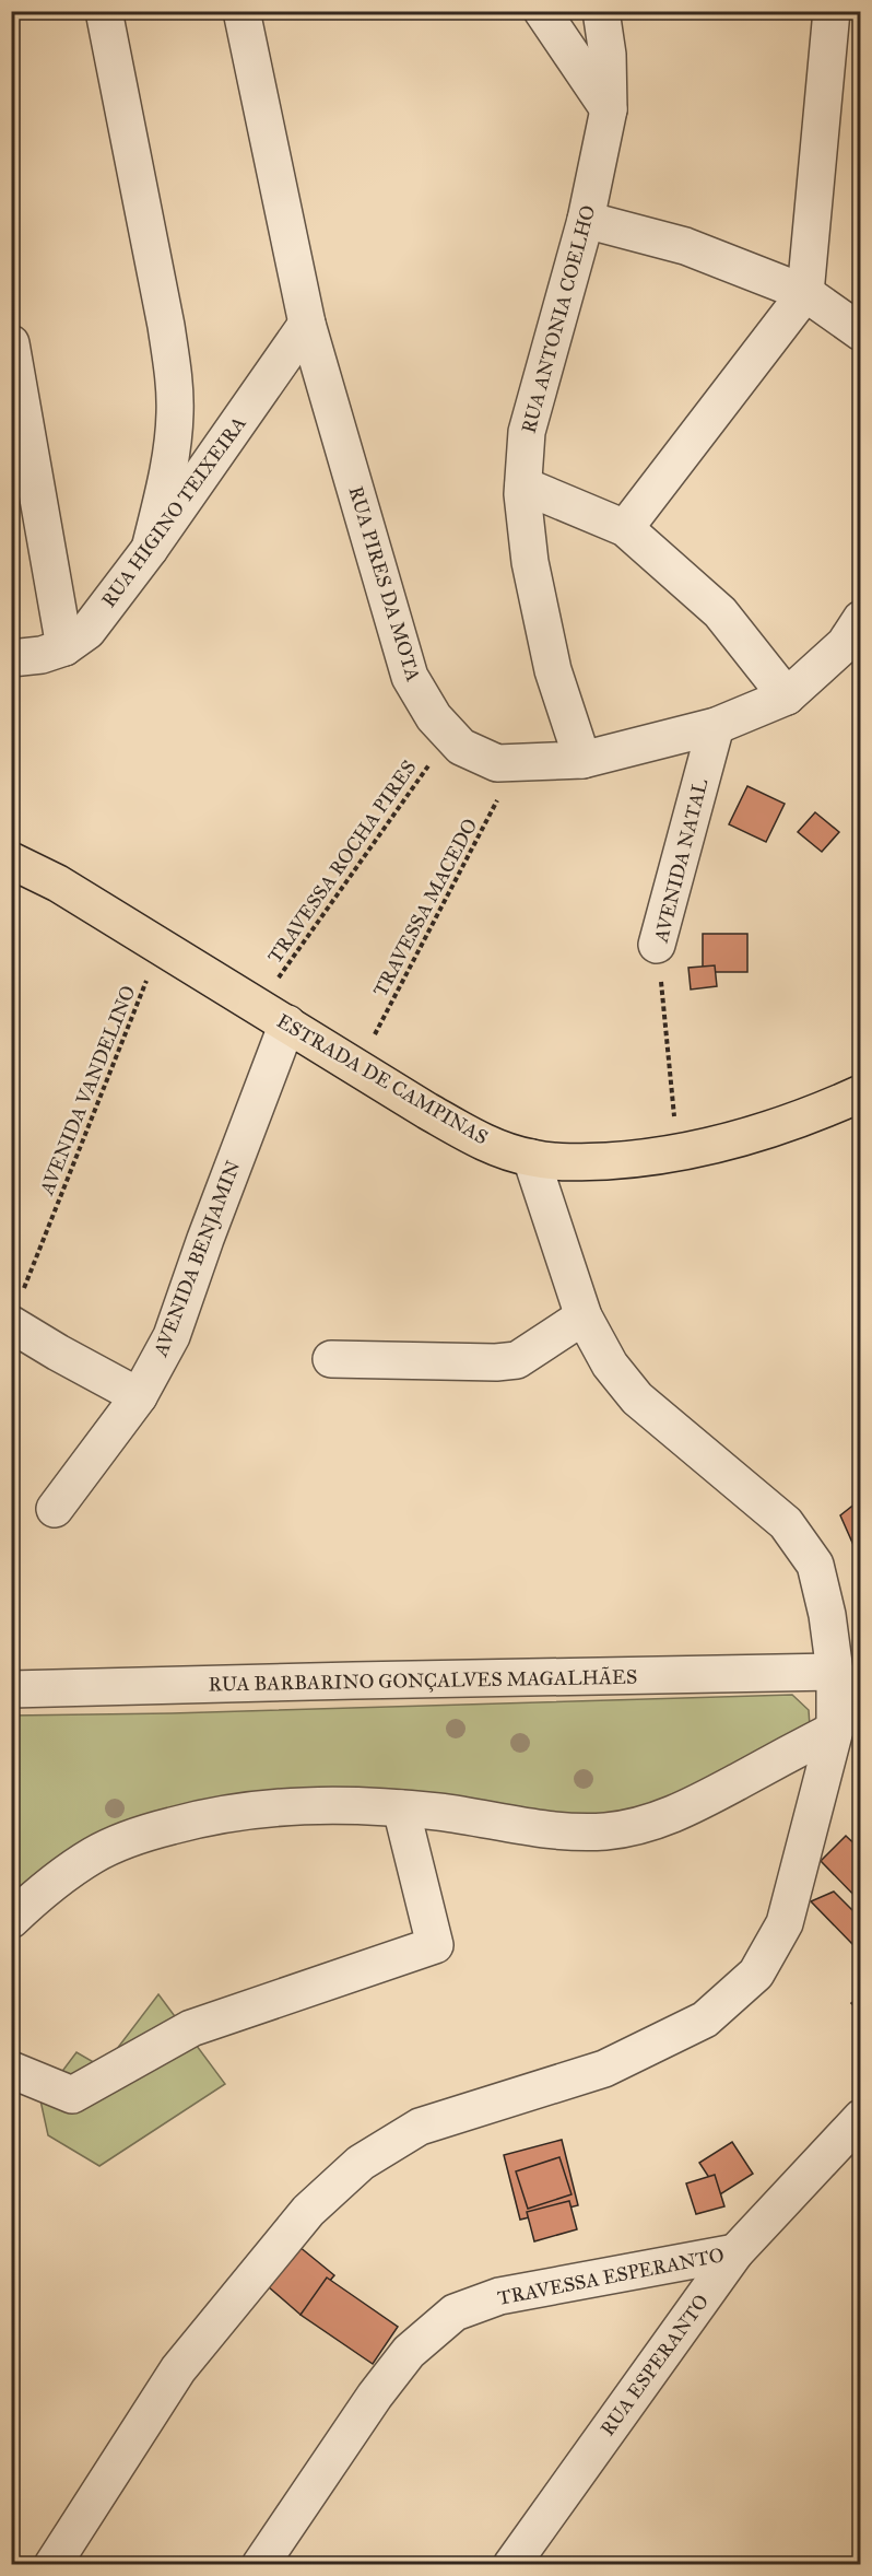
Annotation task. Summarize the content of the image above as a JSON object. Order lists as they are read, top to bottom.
{
  "streets": {
    "main road": ["ESTRADA DE CAMPINAS"],
    "street": [
      "RUA ANTONIA COELHO",
      "RUA HIGINO TEIXEIRA",
      "RUA PIRES DA MOTA",
      "AVENIDA NATAL",
      "AVENIDA BENJAMIN",
      "RUA BARBARINO GONÇALVES MAGALHÃES",
      "TRAVESSA ESPERANTO",
      "RUA ESPERANTO"
    ],
    "path": ["TRAVESSA ROCHA PIRES", "TRAVESSA MACEDO", "AVENIDA VANDELINO"]
  },
  "crossings": [
    ["RUA ANTONIA COELHO", "RUA PIRES DA MOTA"],
    ["RUA HIGINO TEIXEIRA", "RUA PIRES DA MOTA"],
    ["RUA PIRES DA MOTA", "AVENIDA NATAL"],
    ["RUA PIRES DA MOTA", "TRAVESSA ROCHA PIRES"],
    ["RUA PIRES DA MOTA", "TRAVESSA MACEDO"],
    ["AVENIDA NATAL", "ESTRADA DE CAMPINAS"],
    ["TRAVESSA ROCHA PIRES", "ESTRADA DE CAMPINAS"],
    ["TRAVESSA ROCHA PIRES", "AVENIDA BENJAMIN"],
    ["TRAVESSA MACEDO", "ESTRADA DE CAMPINAS"],
    ["ESTRADA DE CAMPINAS", "AVENIDA BENJAMIN"],
    ["TRAVESSA ESPERANTO", "RUA ESPERANTO"]
  ]
}
